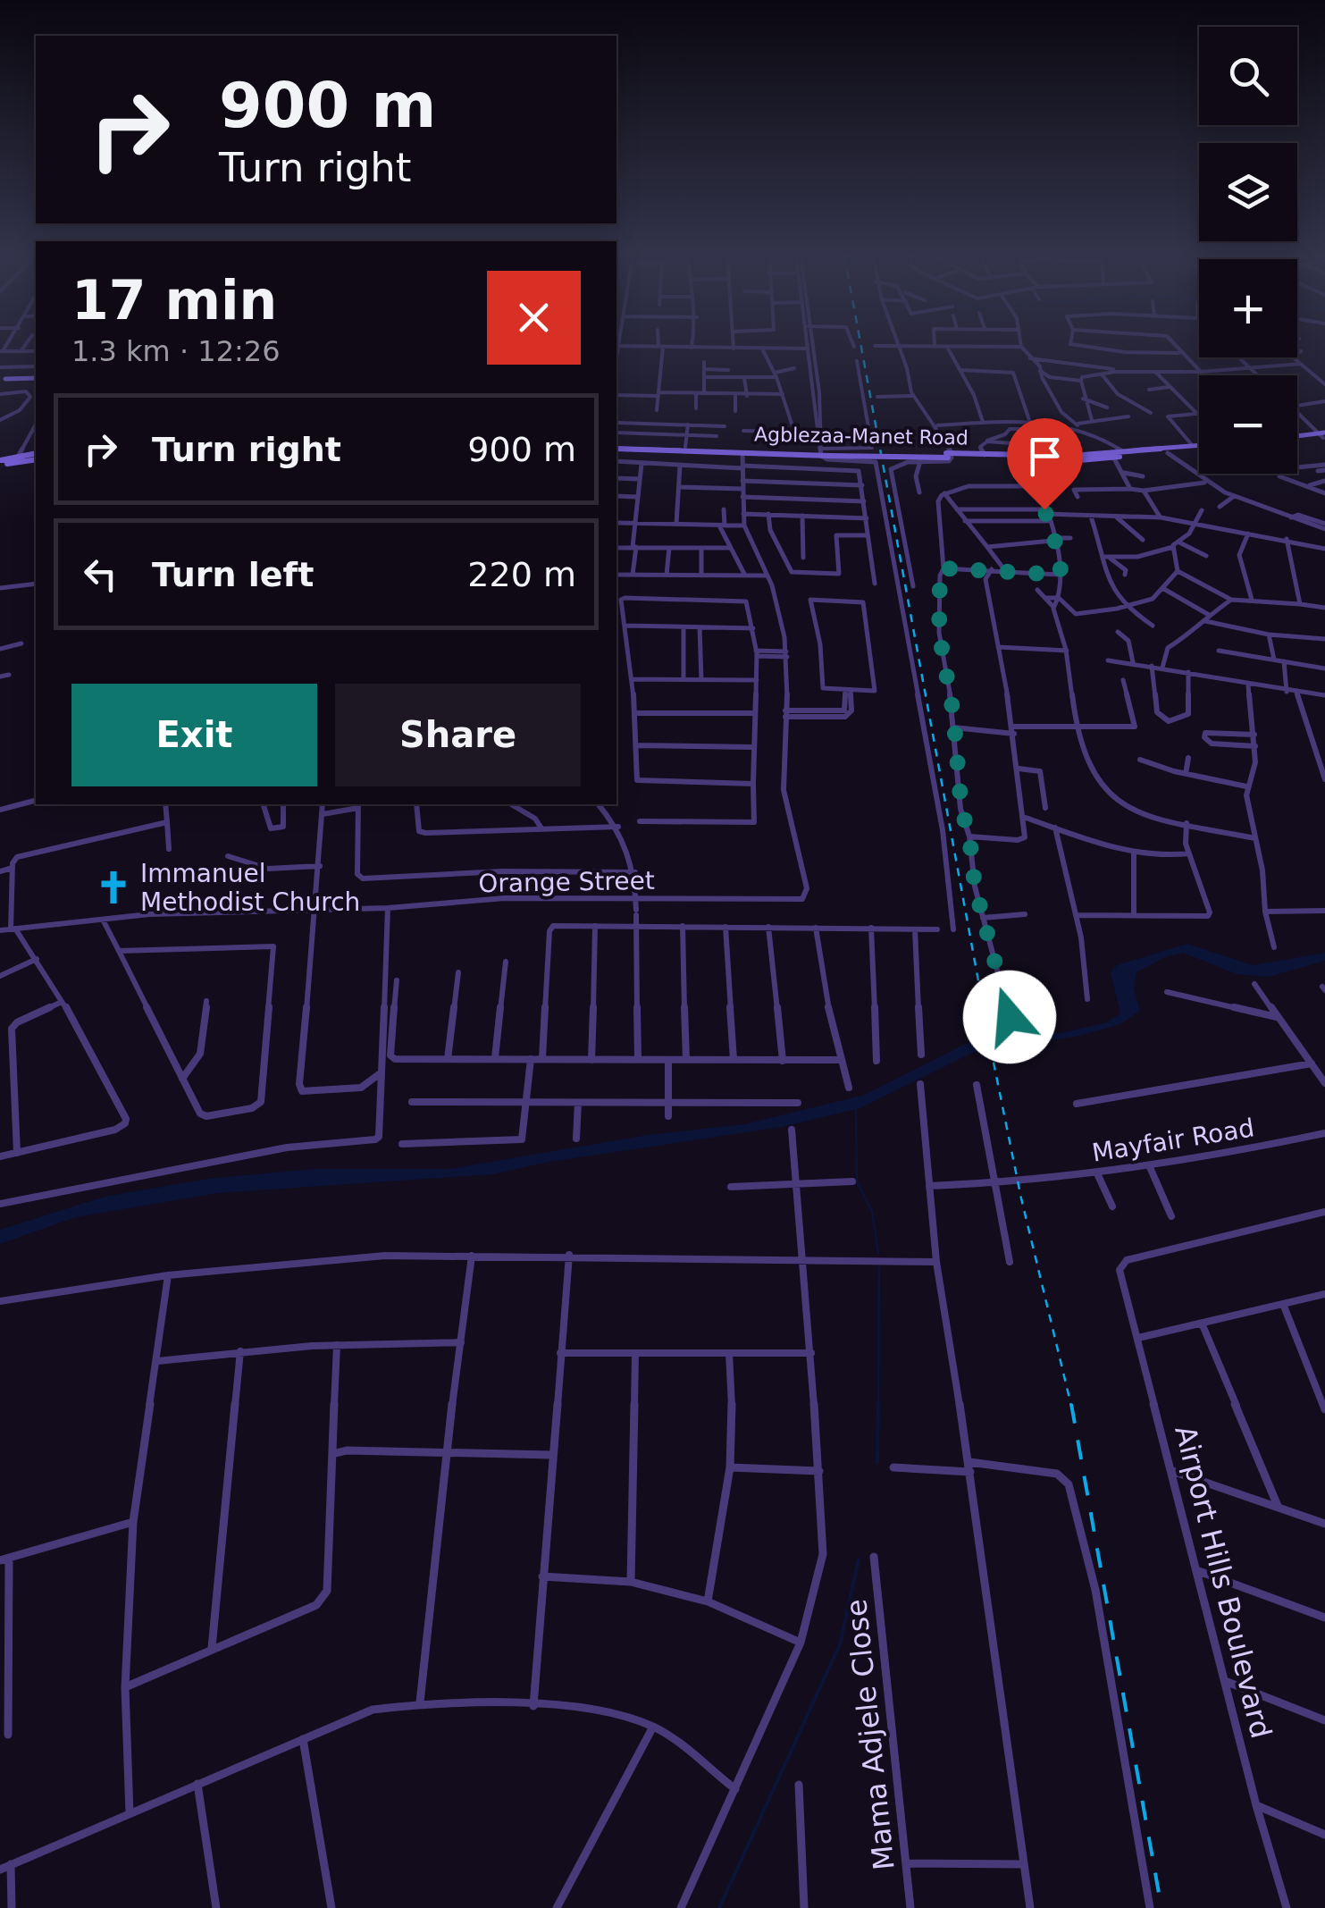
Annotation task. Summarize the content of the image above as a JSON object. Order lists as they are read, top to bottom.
{
  "streets": {
    "main road": ["Agblezaa-Manet Road"],
    "street": [
      "Orange Street",
      "Mayfair Road",
      "Airport Hills Boulevard",
      "Mama Adjele Close"
    ]
  },
  "places": {
    "church": ["Immanuel Methodist Church"]
  },
  "page": {
    "map_buttons": ["+", "−"],
    "turn": ["900 m", "Turn right"],
    "heading": ["17 min", "1.3 km · 12:26"],
    "list": [
      {
        "name": "Turn right",
        "value": "900 m"
      },
      {
        "name": "Turn left",
        "value": "220 m"
      }
    ],
    "buttons": ["Exit", "Share"]
  }
}
